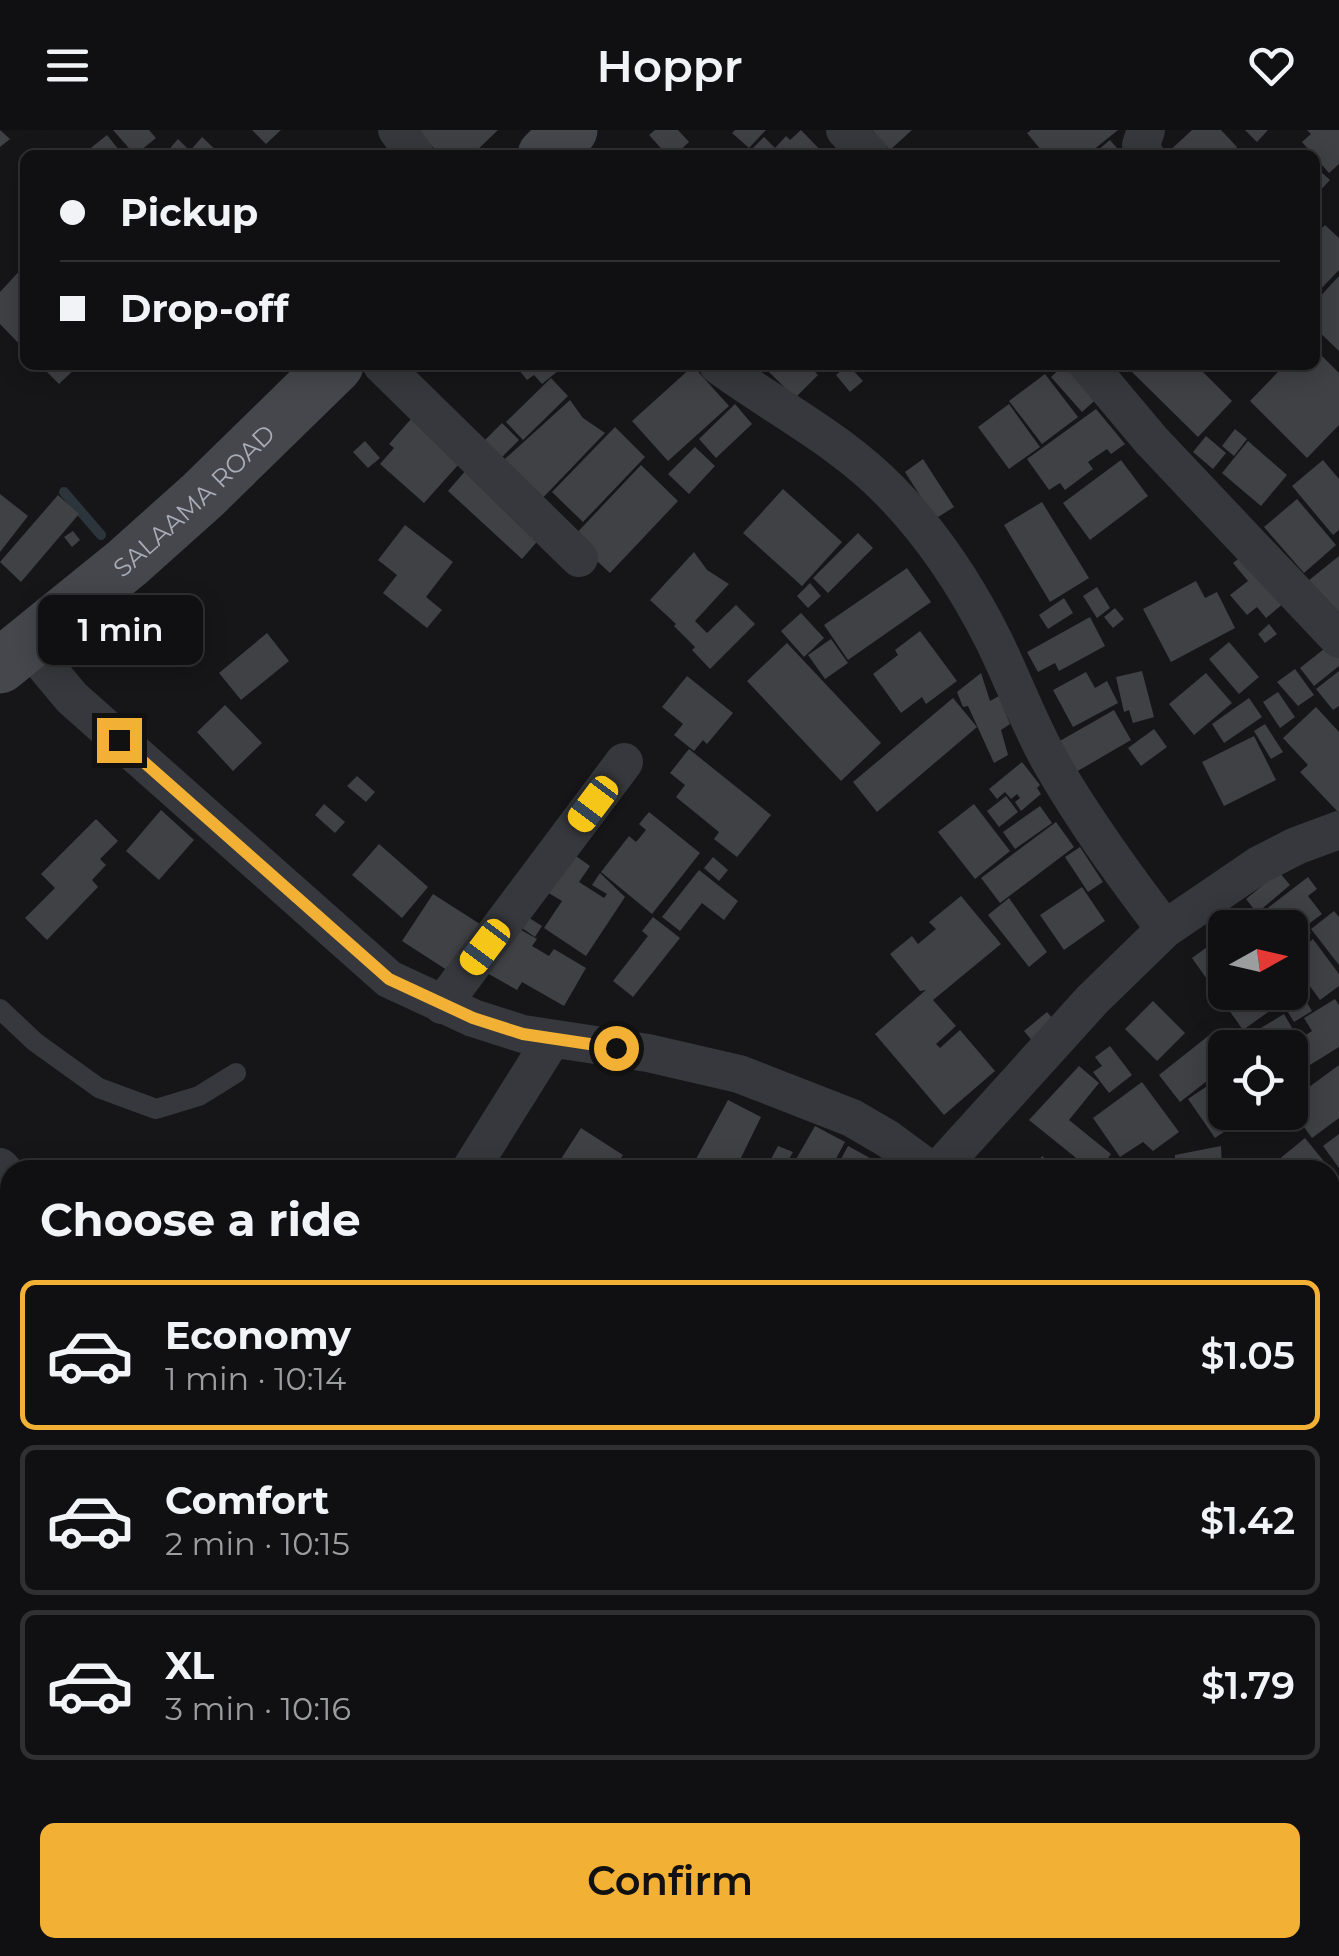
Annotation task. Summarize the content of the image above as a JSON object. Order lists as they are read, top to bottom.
{
  "streets": {
    "main road": ["SALAAMA ROAD"]
  },
  "north": "right",
  "page": {
    "header": "Hoppr",
    "banner": ["Pickup", "Drop-off"],
    "bubble": "1 min",
    "heading": "Choose a ride",
    "list": [
      {
        "name": "Economy",
        "note": "1 min · 10:14",
        "value": "$1.05"
      },
      {
        "name": "Comfort",
        "note": "2 min · 10:15",
        "value": "$1.42"
      },
      {
        "name": "XL",
        "note": "3 min · 10:16",
        "value": "$1.79"
      }
    ],
    "buttons": "Confirm"
  }
}
